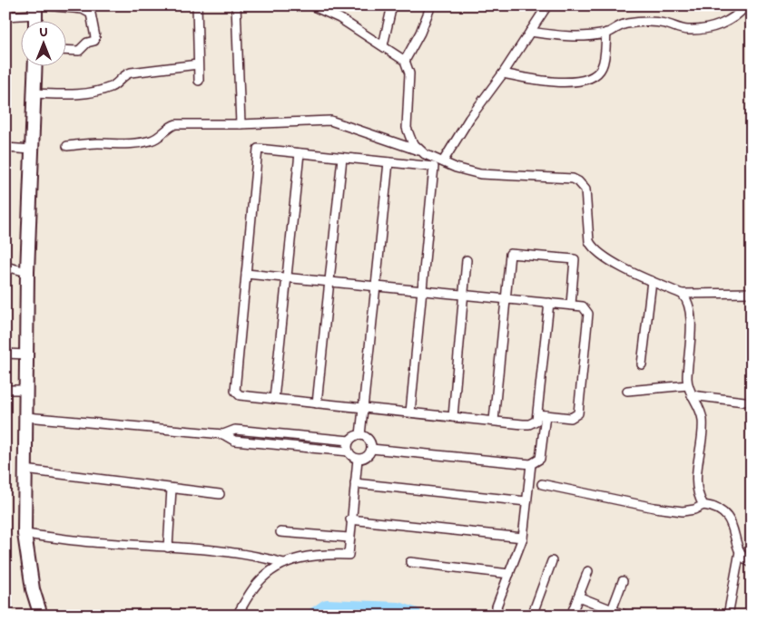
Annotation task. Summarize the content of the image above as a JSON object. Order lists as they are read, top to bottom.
{
  "north": "top"
}
